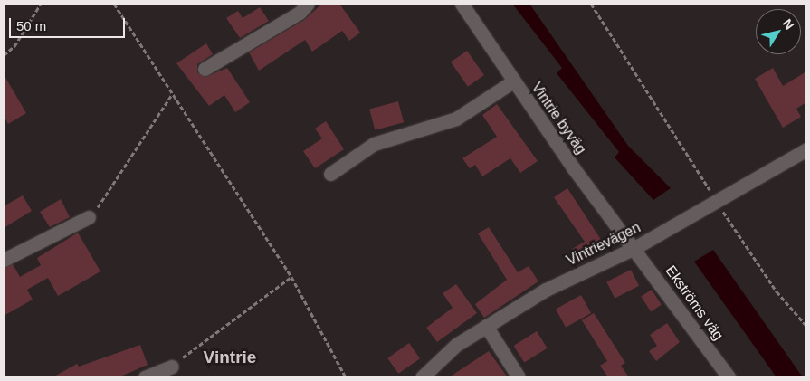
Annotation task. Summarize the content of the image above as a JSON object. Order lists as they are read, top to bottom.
{
  "streets": {
    "street": ["Vintrie byväg", "Vintrievägen", "Ekströms väg"]
  },
  "crossings": [
    ["Vintrie byväg", "Vintrievägen"],
    ["Vintrie byväg", "Ekströms väg"],
    ["Vintrievägen", "Ekströms väg"]
  ],
  "districts": ["Vintrie"],
  "scale_bar": "50 m",
  "north": "top right"
}
